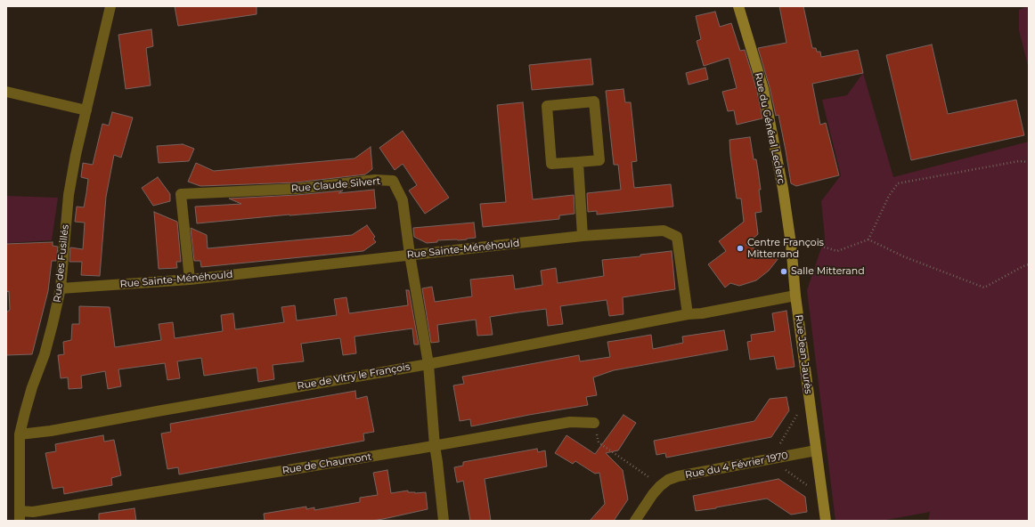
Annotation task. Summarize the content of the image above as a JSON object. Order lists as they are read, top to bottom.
{
  "streets": {
    "street": [
      "Rue du Général Leclerc",
      "Rue Claude Silvert",
      "Rue Sainte-Ménéhould",
      "Rue des Fusillés",
      "Rue Jean Jaurès",
      "Rue de Vitry le François",
      "Rue de Chaumont",
      "Rue du 4 Février 1970"
    ]
  },
  "crossings": [
    ["Rue du Général Leclerc", "Rue Jean Jaurès"],
    ["Rue Claude Silvert", "Rue Sainte-Ménéhould"],
    ["Rue Claude Silvert", "Rue de Vitry le François"],
    ["Rue Claude Silvert", "Rue de Chaumont"],
    ["Rue Sainte-Ménéhould", "Rue des Fusillés"],
    ["Rue Sainte-Ménéhould", "Rue de Vitry le François"],
    ["Rue des Fusillés", "Rue de Vitry le François"],
    ["Rue des Fusillés", "Rue de Chaumont"],
    ["Rue Jean Jaurès", "Rue du 4 Février 1970"]
  ],
  "places": ["Centre François Mitterrand", "Salle Mitterand"]
}
